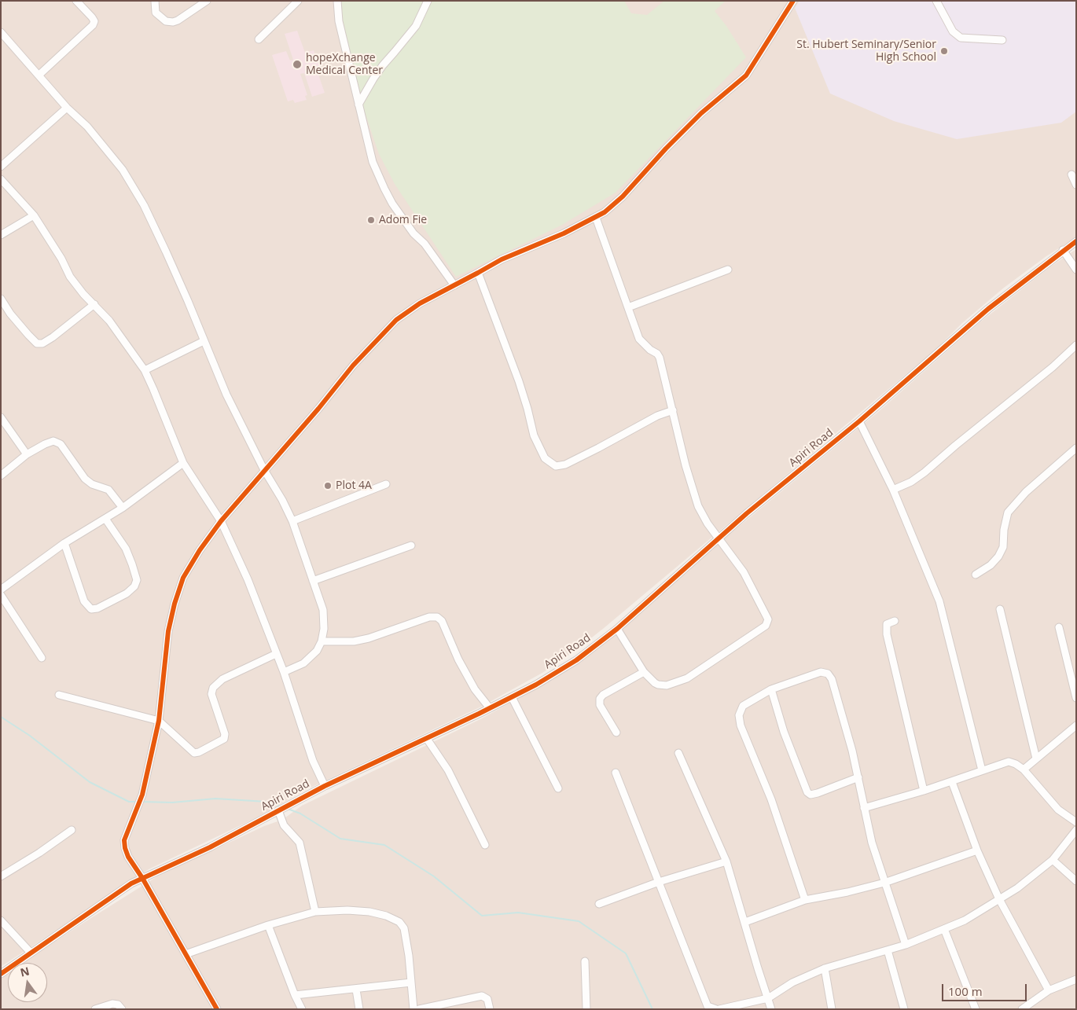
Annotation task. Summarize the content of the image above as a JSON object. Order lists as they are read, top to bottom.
{
  "streets": {
    "street": ["Apiri Road"]
  },
  "places": [
    "St. Hubert Seminary/Senior High School",
    "hopeXchange Medical Center",
    "Adom Fie",
    "Plot 4A"
  ],
  "scale_bar": "100 m",
  "north": "top"
}
